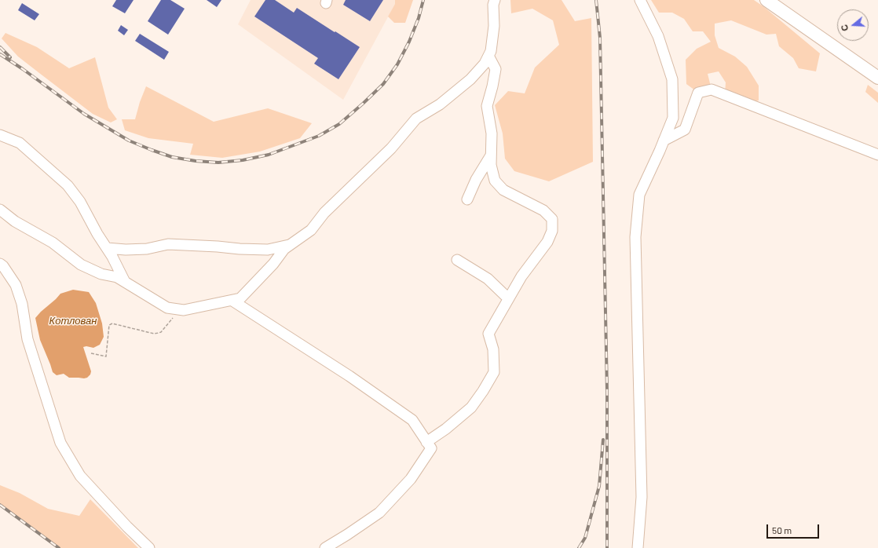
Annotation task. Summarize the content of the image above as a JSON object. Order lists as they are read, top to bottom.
{
  "water": ["Котлован"],
  "scale_bar": "50 m",
  "north": "left"
}
